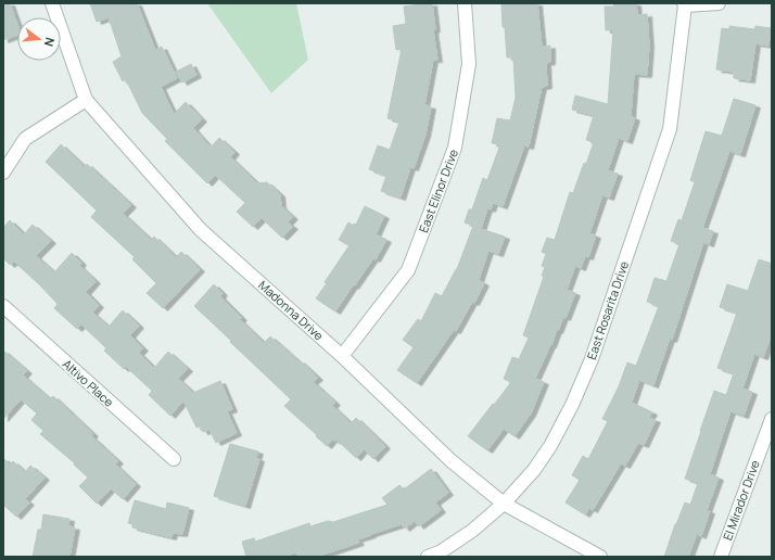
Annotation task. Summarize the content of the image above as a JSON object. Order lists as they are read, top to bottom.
{
  "streets": {
    "street": [
      "East Elinor Drive",
      "Madonna Drive",
      "East Rosarita Drive",
      "Altivo Place",
      "El Mirador Drive"
    ]
  },
  "crossings": [
    ["East Elinor Drive", "Madonna Drive"],
    ["Madonna Drive", "East Rosarita Drive"]
  ],
  "north": "right"
}
